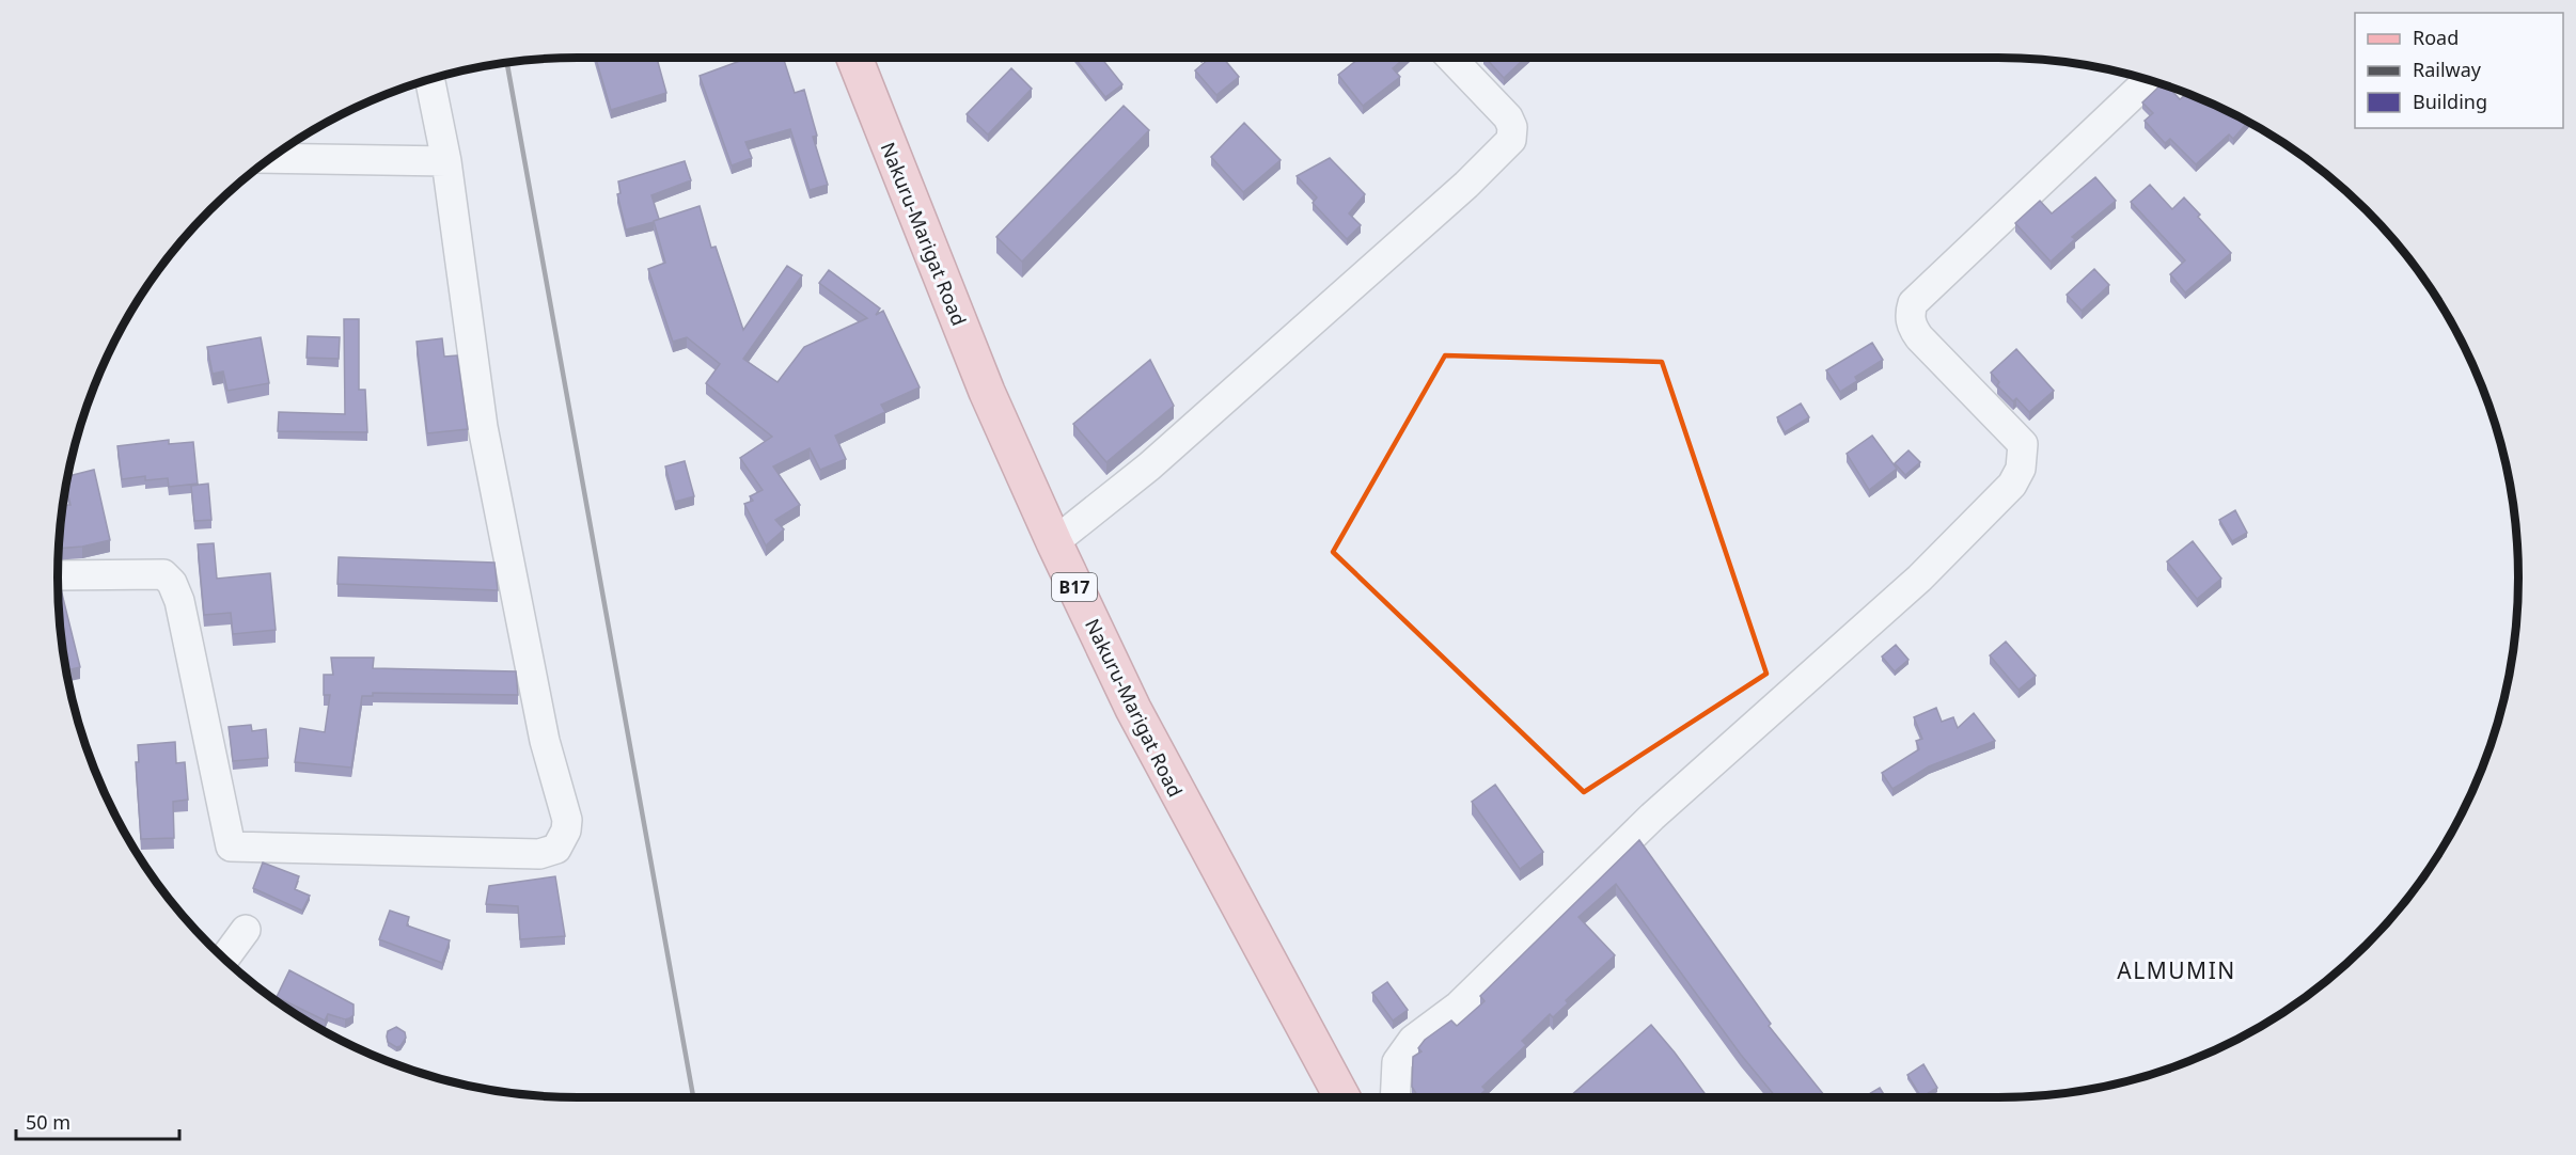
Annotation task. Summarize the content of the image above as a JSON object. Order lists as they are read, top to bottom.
{
  "streets": {
    "main road": ["Nakuru-Marigat Road", "B17"]
  },
  "districts": ["ALMUMIN"],
  "legend": ["Road", "Railway", "Building"],
  "scale_bar": "50 m"
}
